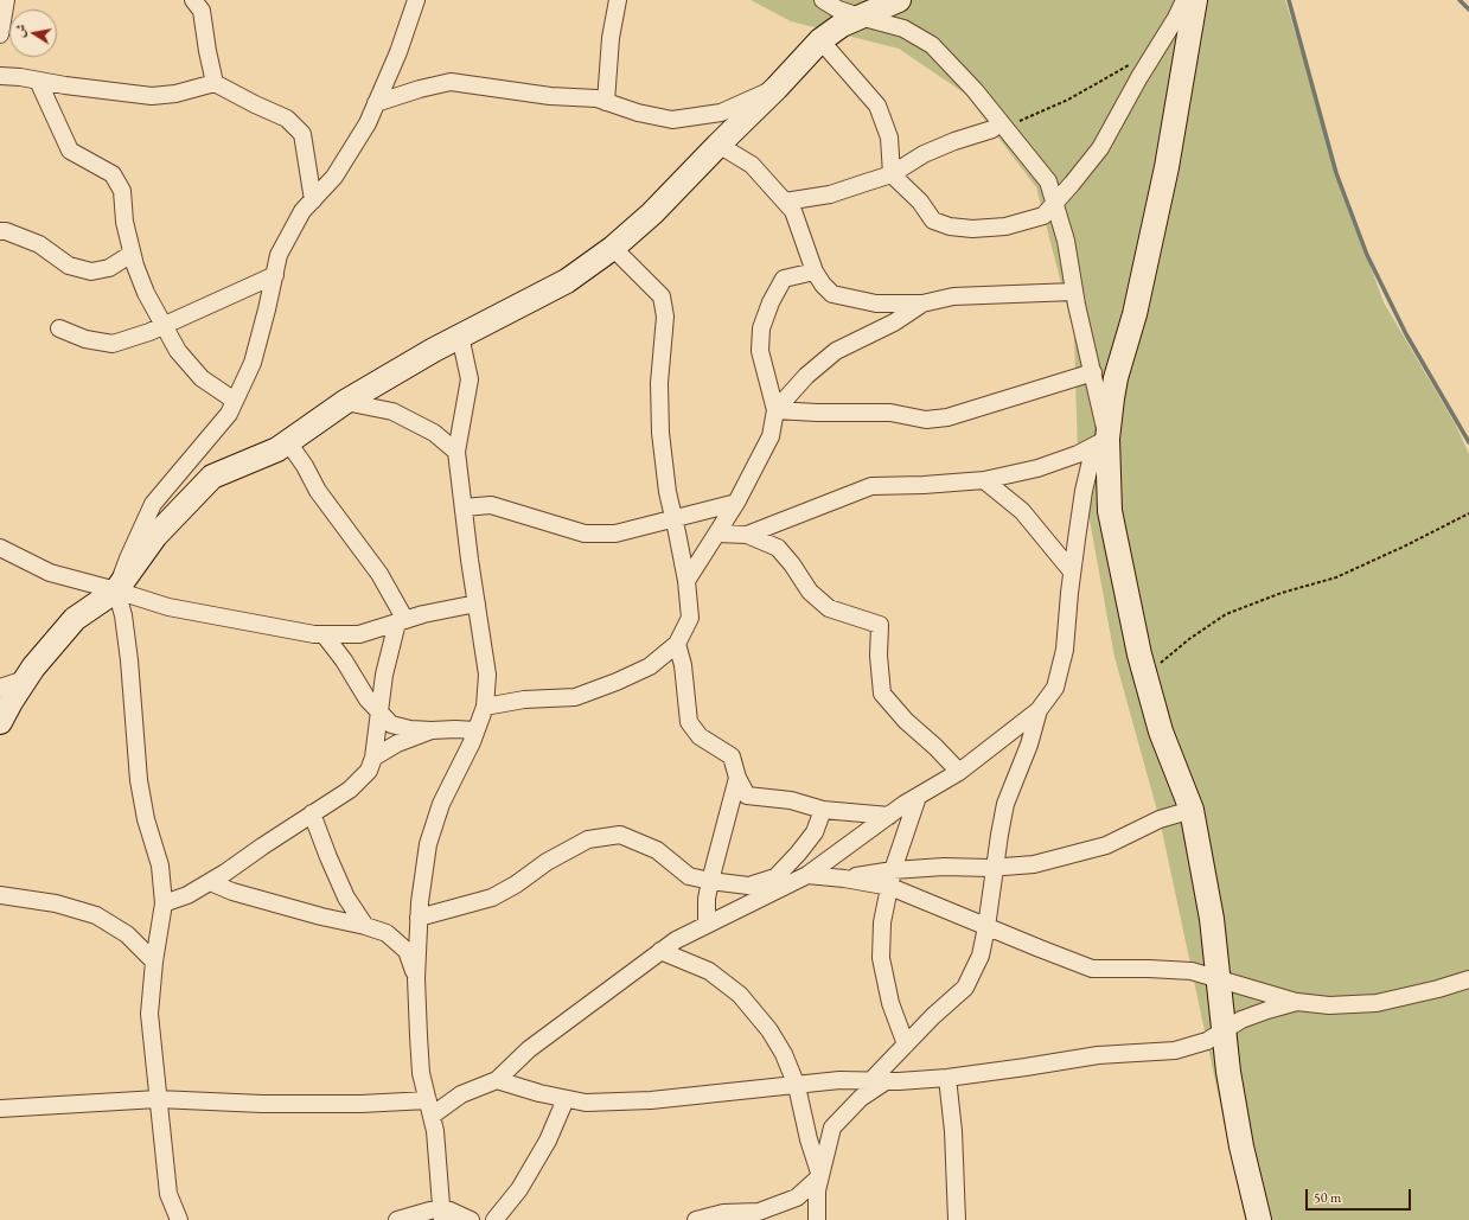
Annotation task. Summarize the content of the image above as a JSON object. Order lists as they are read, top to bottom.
{
  "scale_bar": "50 m",
  "north": "left"
}
